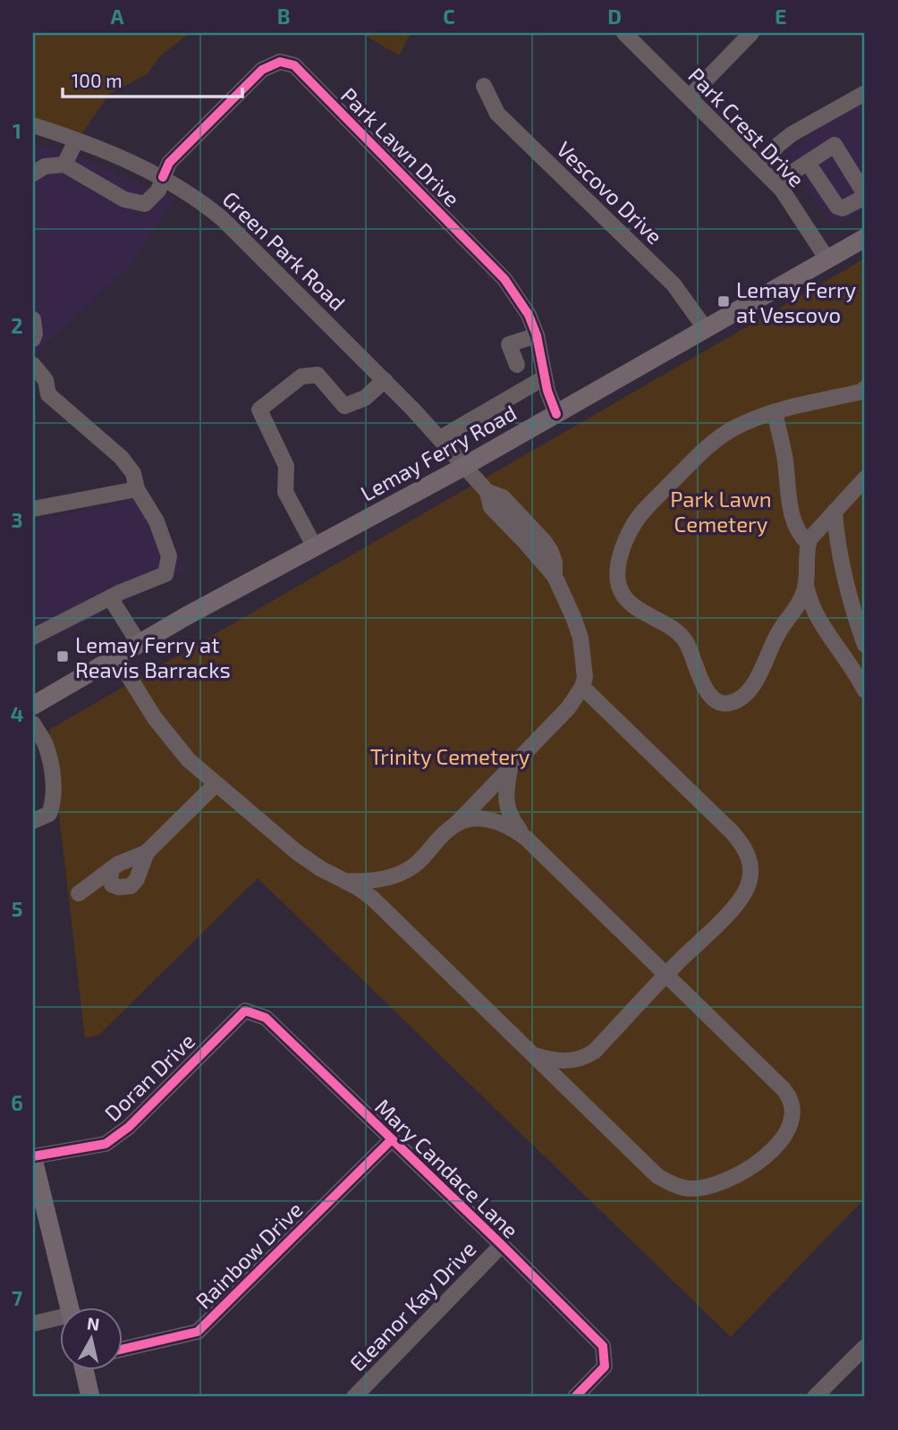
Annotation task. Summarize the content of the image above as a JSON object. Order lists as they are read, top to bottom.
{
  "streets": {
    "main road": ["Lemay Ferry Road"],
    "street": [
      "Park Crest Drive",
      "Park Lawn Drive",
      "Vescovo Drive",
      "Green Park Road",
      "Doran Drive",
      "Mary Candace Lane",
      "Rainbow Drive",
      "Eleanor Kay Drive"
    ]
  },
  "crossings": [
    ["Park Crest Drive", "Lemay Ferry Road"],
    ["Park Lawn Drive", "Green Park Road"],
    ["Park Lawn Drive", "Lemay Ferry Road"],
    ["Vescovo Drive", "Lemay Ferry Road"],
    ["Green Park Road", "Lemay Ferry Road"],
    ["Doran Drive", "Mary Candace Lane"],
    ["Mary Candace Lane", "Rainbow Drive"],
    ["Mary Candace Lane", "Eleanor Kay Drive"]
  ],
  "parks": ["Park Lawn Cemetery", "Trinity Cemetery"],
  "places": {
    "transit": ["Lemay Ferry at Vescovo", "Lemay Ferry at Reavis Barracks"]
  },
  "scale_bar": "100 m",
  "north": "top",
  "grid": {
    "columns": [
      "A",
      "B",
      "C",
      "D",
      "E"
    ],
    "rows": [
      "1",
      "2",
      "3",
      "4",
      "5",
      "6",
      "7"
    ]
  }
}
